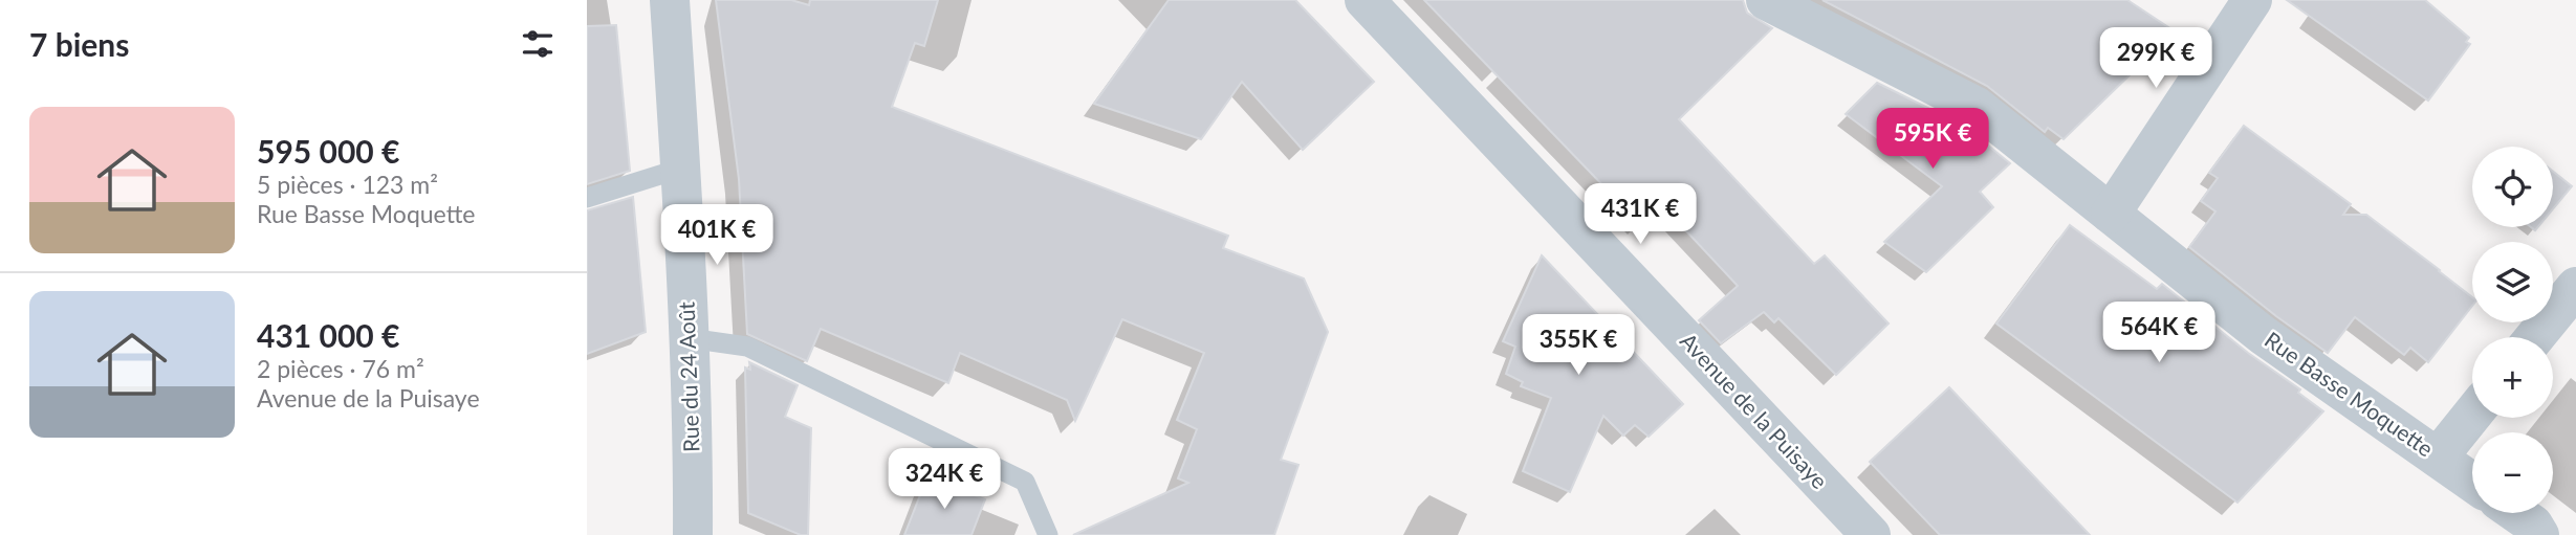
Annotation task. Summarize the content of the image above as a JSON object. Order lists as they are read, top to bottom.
{
  "streets": {
    "street": ["Rue du 24 Août", "Rue Basse Moquette", "Avenue de la Puisaye"]
  },
  "page": {
    "heading": "7 biens",
    "price": [
      "299K €",
      "595K €",
      "431K €",
      "401K €",
      "564K €",
      "355K €",
      "324K €"
    ],
    "list": [
      {
        "name": "595 000 €",
        "note": "5 pièces · 123 m² · Rue Basse Moquette"
      },
      {
        "name": "431 000 €",
        "note": "2 pièces · 76 m² · Avenue de la Puisaye"
      }
    ],
    "map_buttons": ["+", "−"]
  }
}
